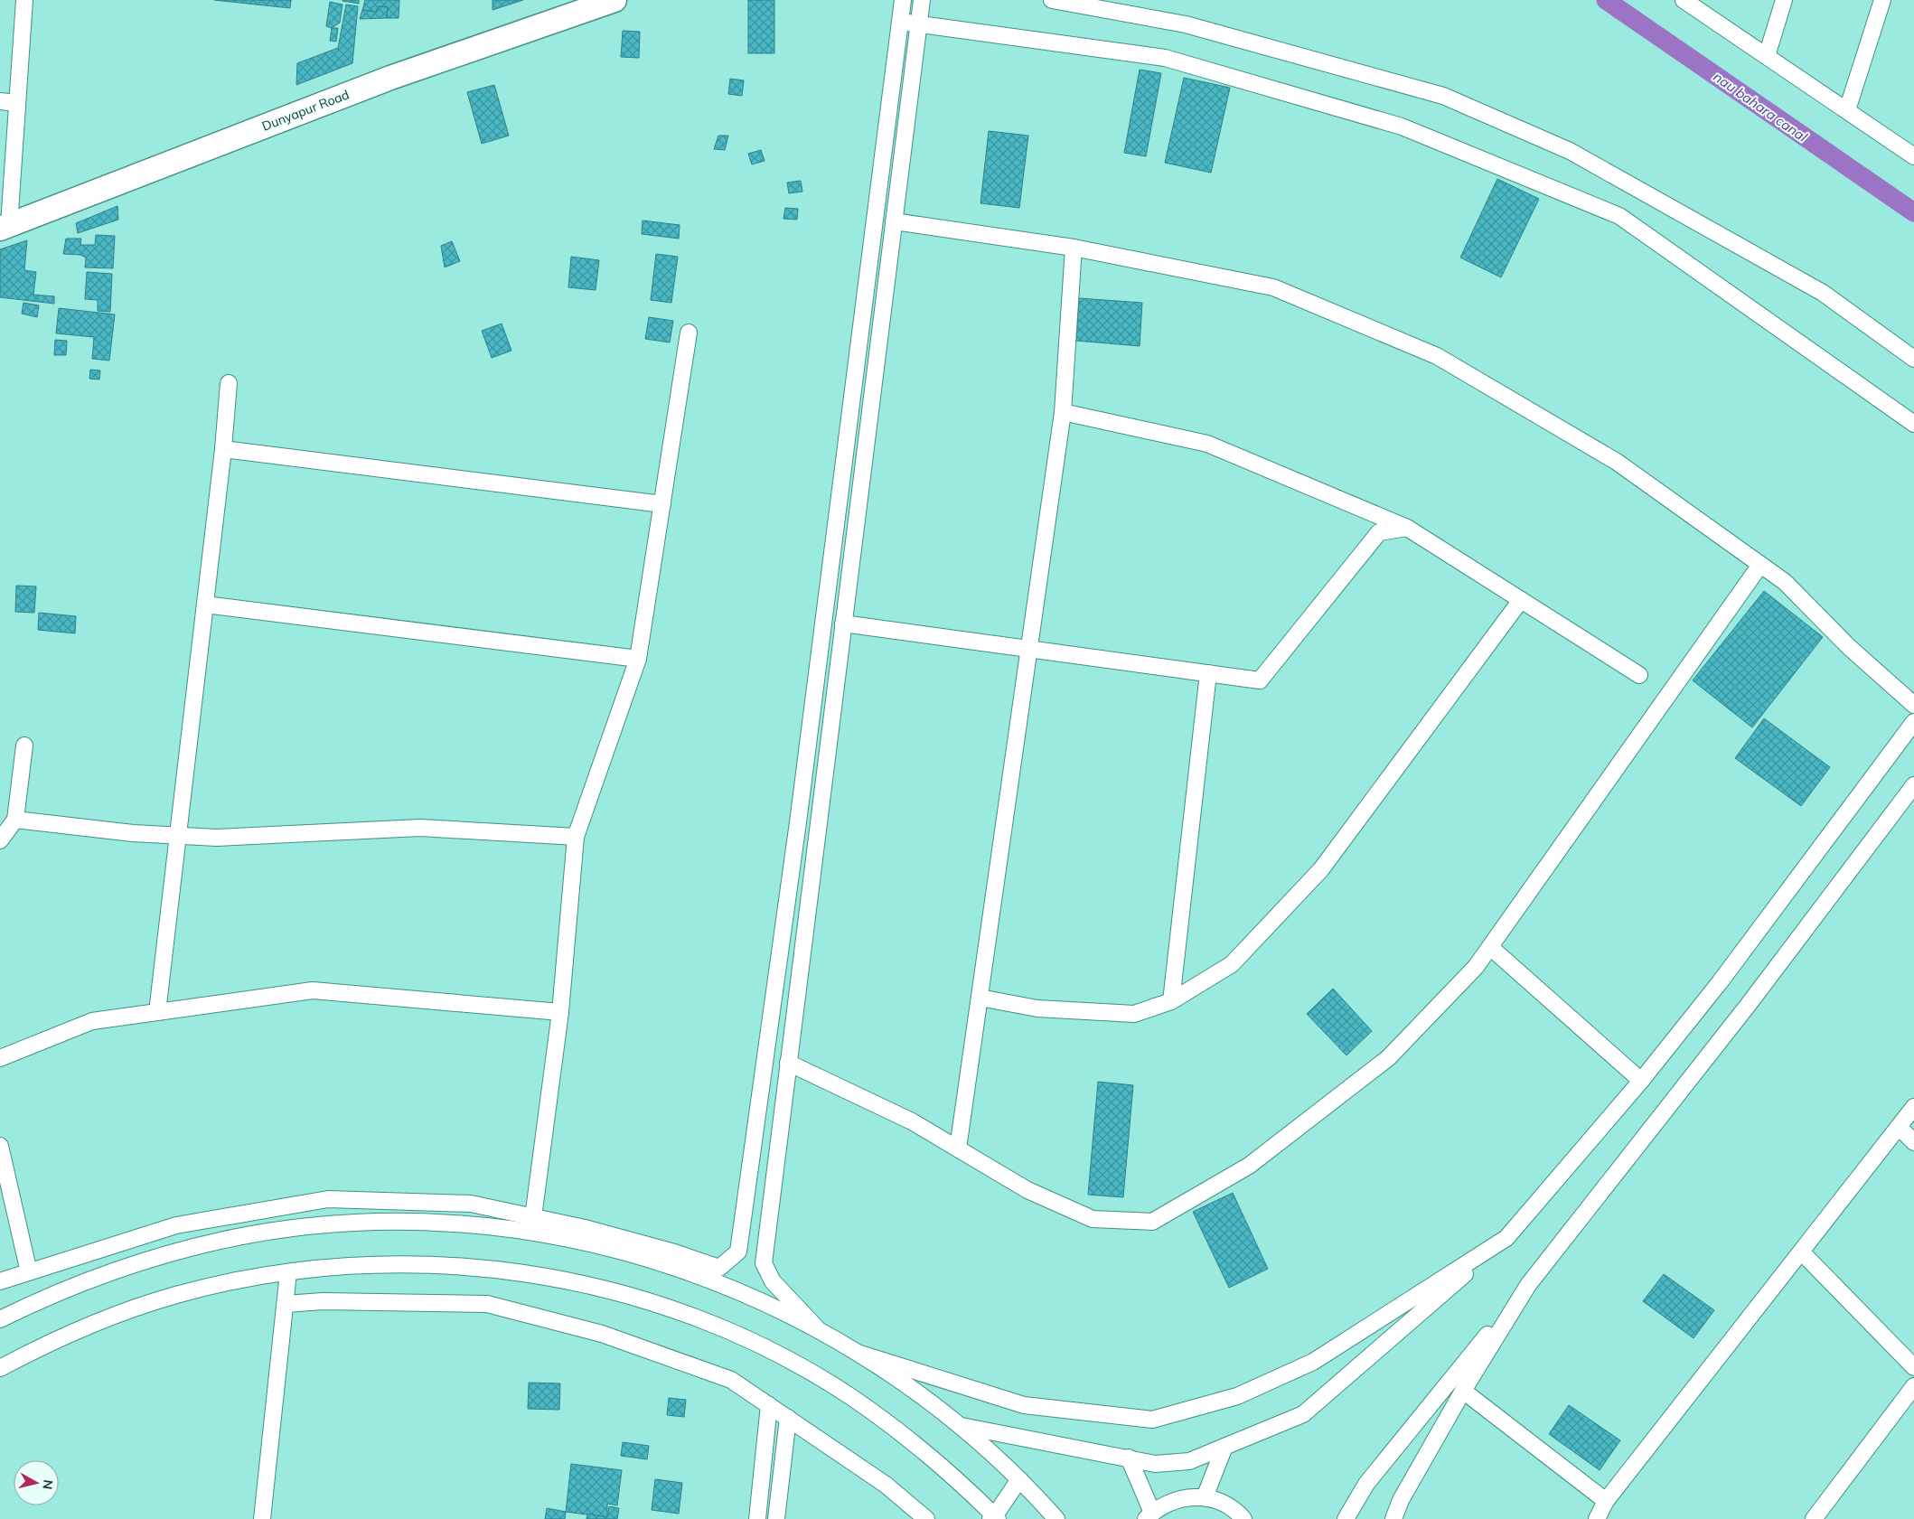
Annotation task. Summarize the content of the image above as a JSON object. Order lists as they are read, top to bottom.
{
  "streets": {
    "main road": ["Dunyapur Road"]
  },
  "water": ["nau bahara canal"],
  "north": "right"
}
